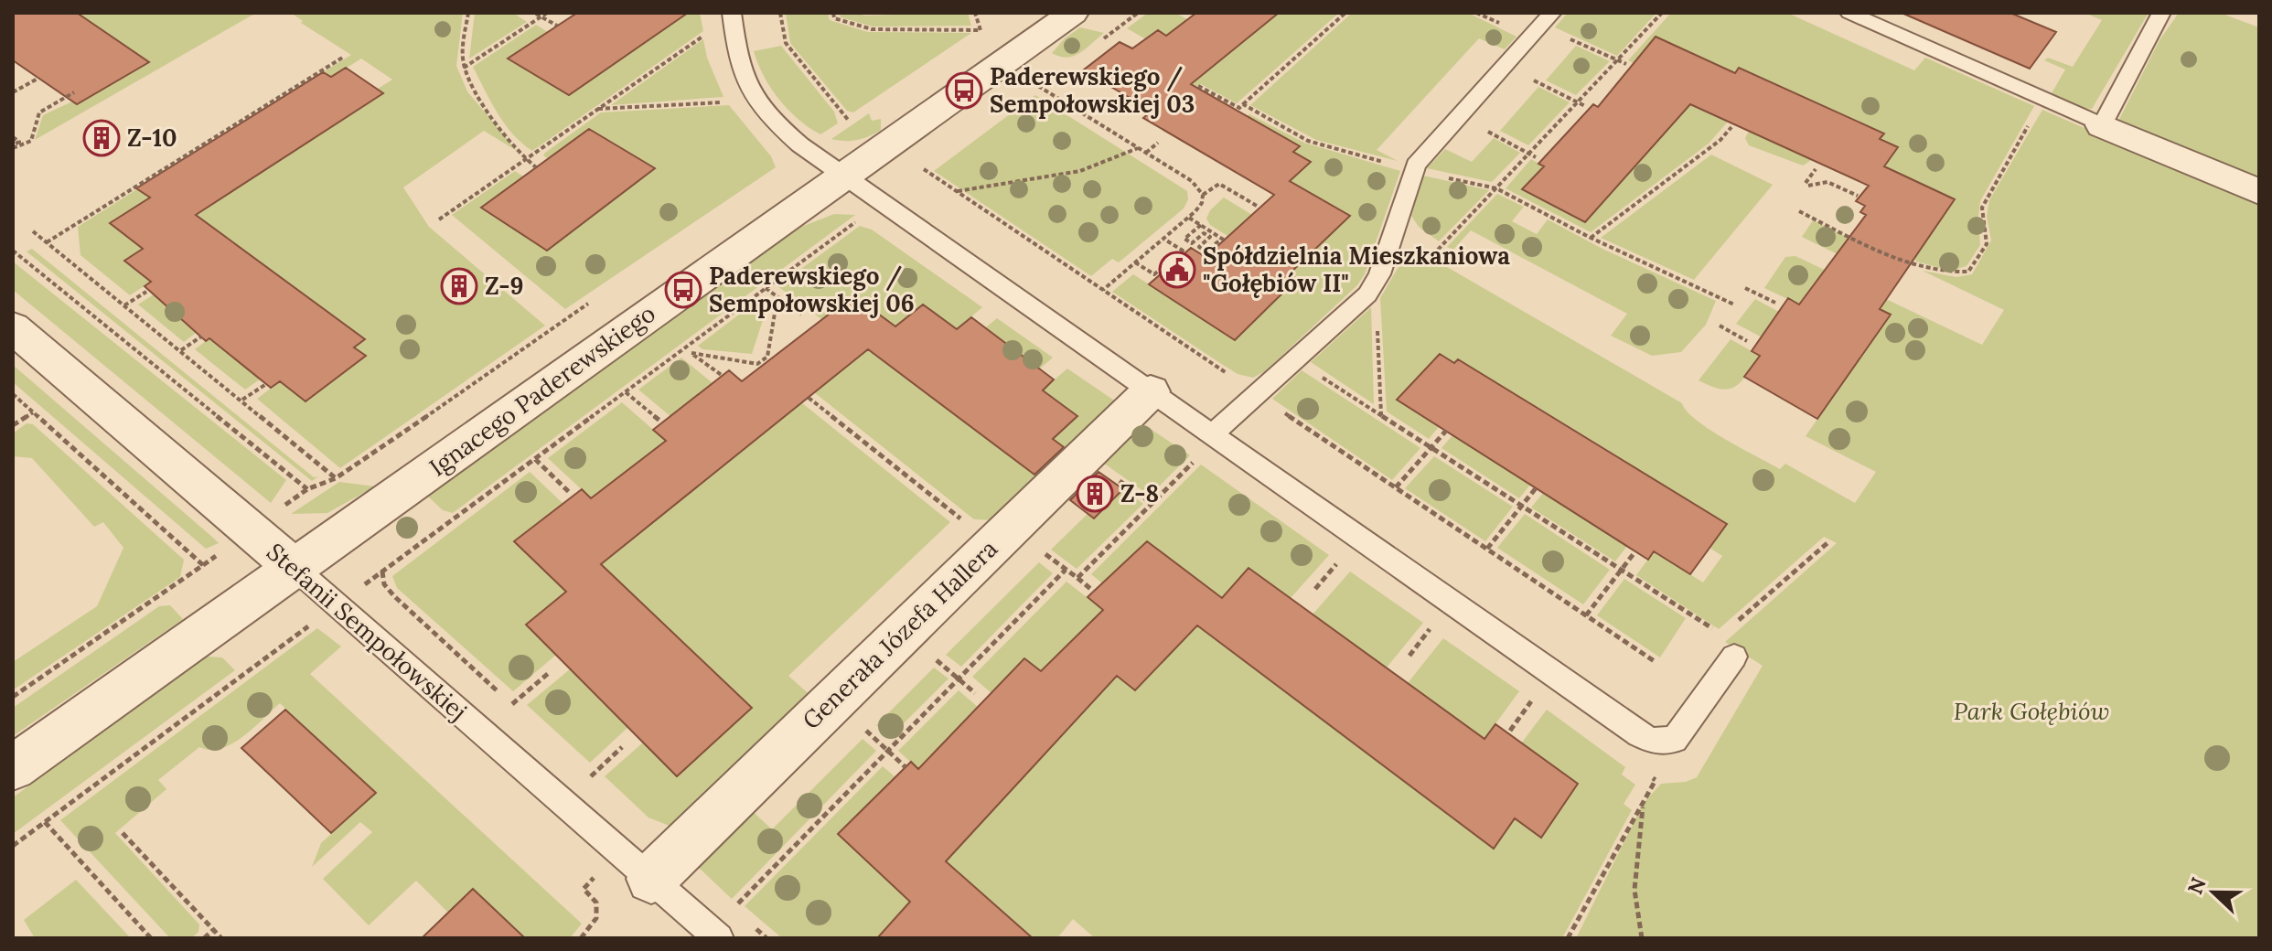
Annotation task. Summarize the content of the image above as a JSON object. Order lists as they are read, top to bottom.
{
  "streets": {
    "street": ["Ignacego Paderewskiego", "Stefanii Sempołowskiej", "Generała Józefa Hallera"]
  },
  "crossings": [
    ["Ignacego Paderewskiego", "Stefanii Sempołowskiej"],
    ["Stefanii Sempołowskiej", "Generała Józefa Hallera"]
  ],
  "parks": ["Park Gołębiów"],
  "places": {
    "bus stop": ["Paderewskiego / Sempołowskiej 03", "Paderewskiego / Sempołowskiej 06"],
    "building": ["Z-10", "Z-9", "Z-8"],
    "public building": ["Spółdzielnia Mieszkaniowa \"Gołębiów II\""]
  },
  "north": "left"
}
